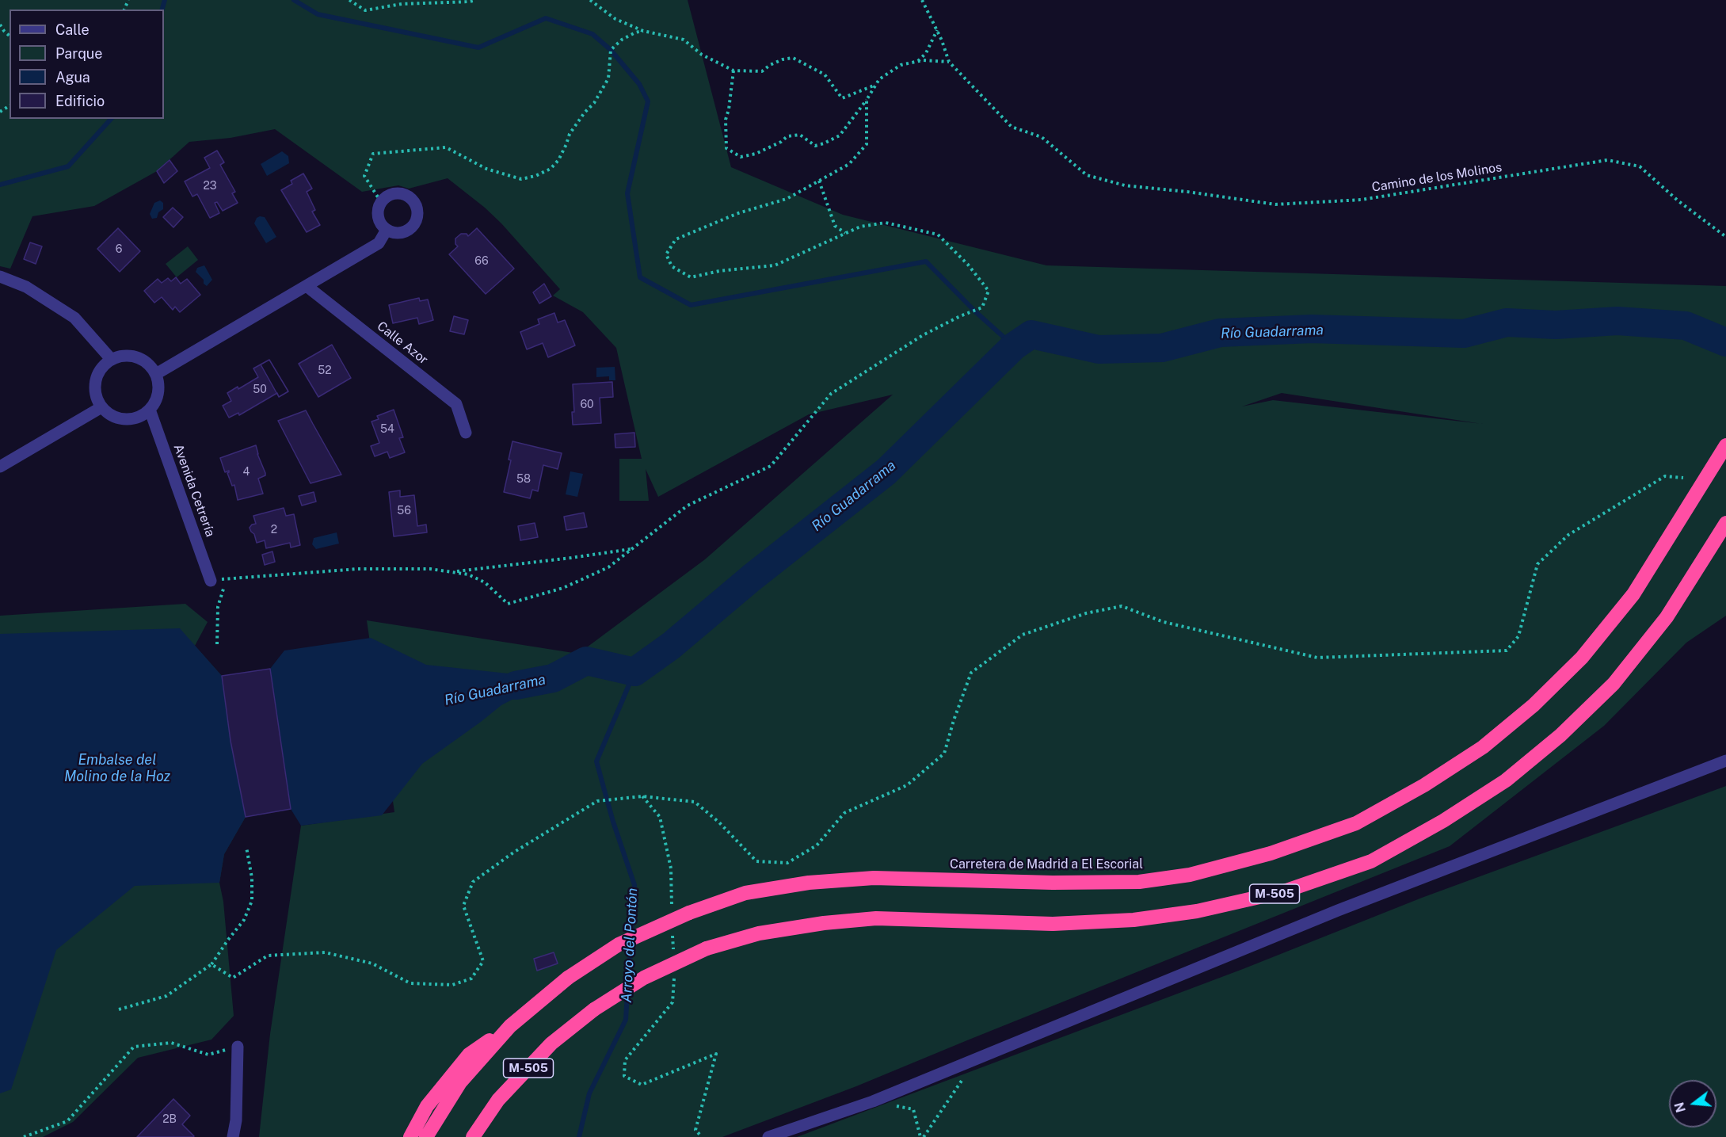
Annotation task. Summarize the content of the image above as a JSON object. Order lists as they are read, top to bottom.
{
  "streets": {
    "highway": ["Carretera de Madrid a El Escorial", "M-505"],
    "street": ["Calle Azor", "Avenida Cetrería"],
    "path": ["Camino de los Molinos"]
  },
  "crossings": [
    ["Carretera de Madrid a El Escorial", "M-505"]
  ],
  "water": ["Río Guadarrama", "Embalse del Molino de la Hoz", "Arroyo del Pontón"],
  "house_numbers": [
    "23",
    "6",
    "66",
    "52",
    "50",
    "60",
    "54",
    "4",
    "58",
    "56",
    "2",
    "2B"
  ],
  "legend": [
    "Calle",
    "Parque",
    "Agua",
    "Edificio"
  ],
  "north": "left"
}
